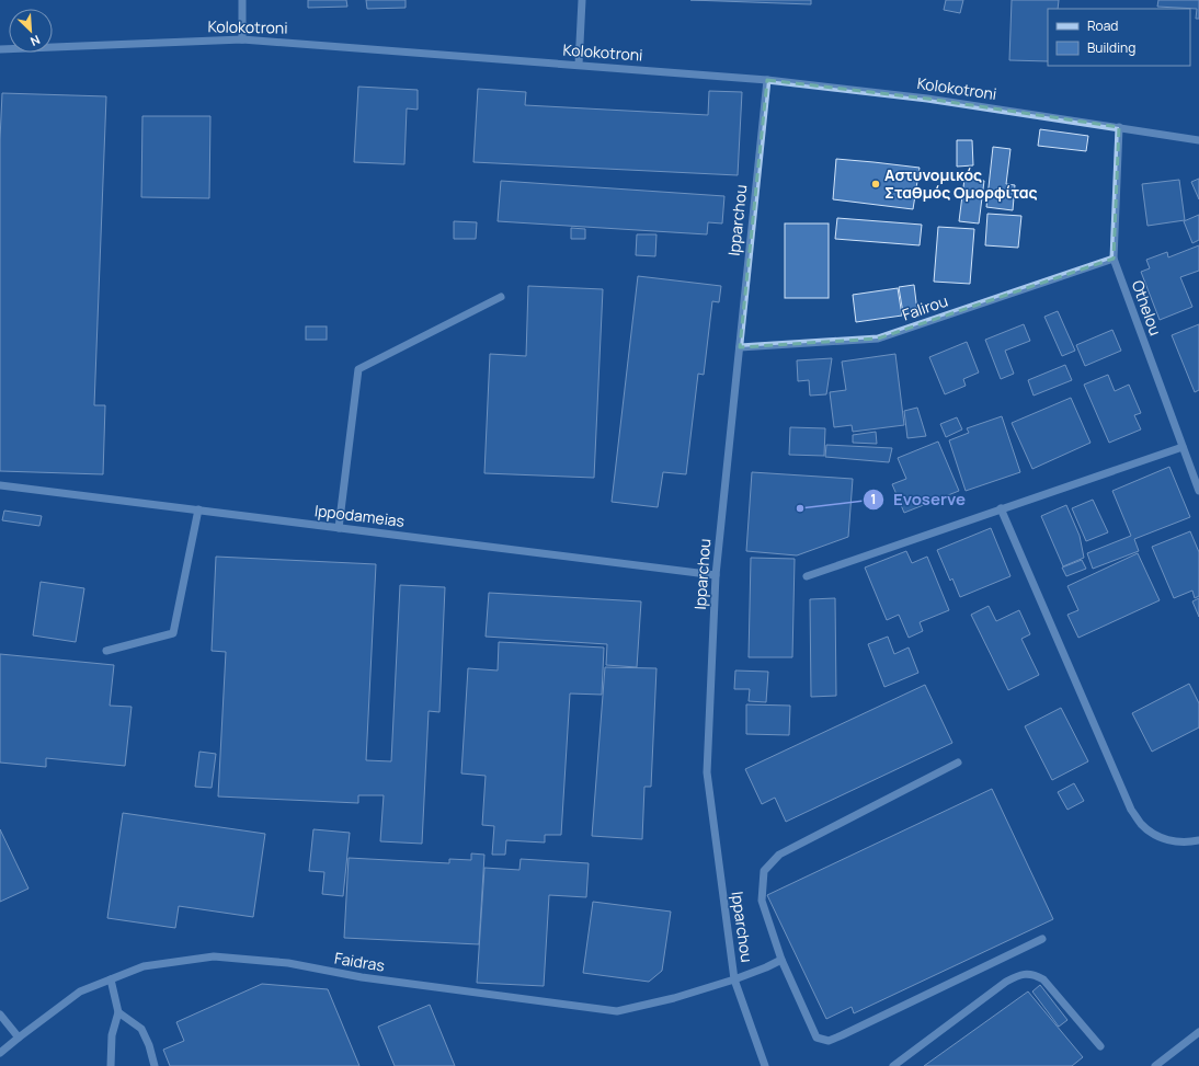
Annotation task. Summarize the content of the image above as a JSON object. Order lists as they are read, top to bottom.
{
  "streets": {
    "street": [
      "Kolokotroni",
      "Ipparchou",
      "Falirou",
      "Othelou",
      "Ippodameias",
      "Faidras"
    ]
  },
  "crossings": [
    ["Kolokotroni", "Ipparchou"],
    ["Kolokotroni", "Othelou"],
    ["Ipparchou", "Falirou"],
    ["Ipparchou", "Ippodameias"],
    ["Ipparchou", "Faidras"],
    ["Falirou", "Othelou"]
  ],
  "places": ["Αστυνομικός Σταθμός Ομορφίτας", "Evoserve"],
  "legend": ["Road", "Building"],
  "north": "bottom right"
}
